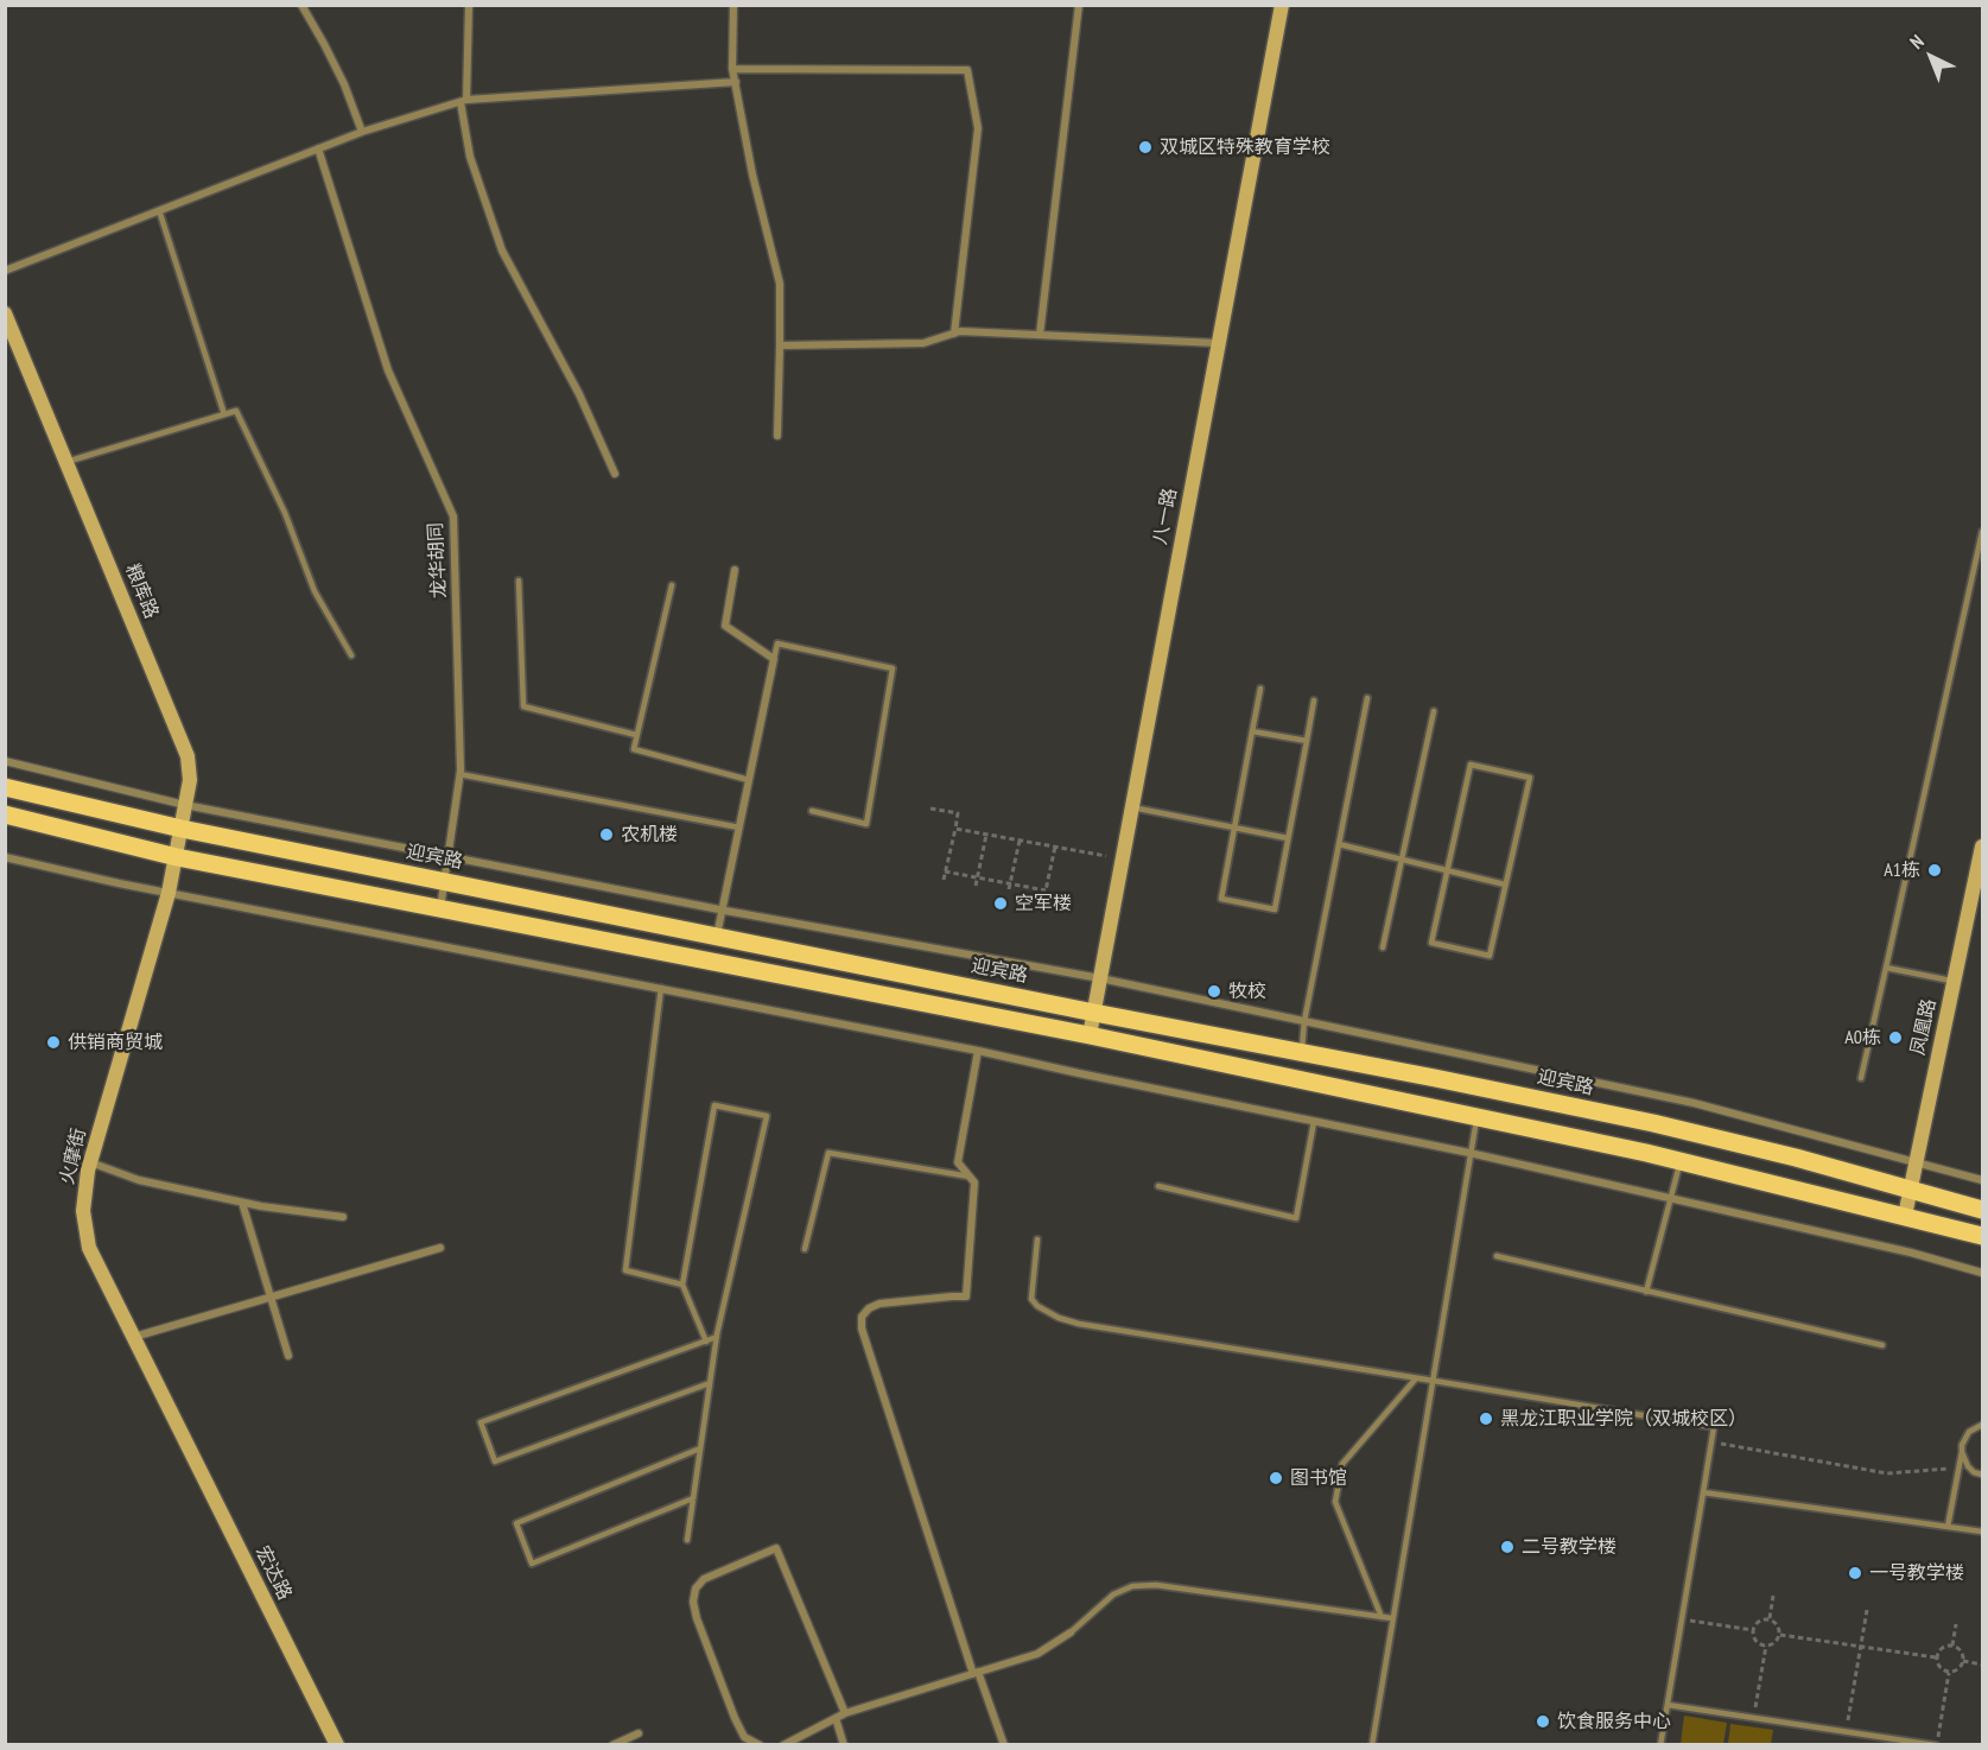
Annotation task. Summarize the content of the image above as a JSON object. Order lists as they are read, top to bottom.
{
  "streets": {
    "main road": ["迎宾路"],
    "street": [
      "八一路",
      "龙华胡同",
      "粮库路",
      "凤凰路",
      "火摩街",
      "宏达路"
    ]
  },
  "crossings": [
    ["八一路", "迎宾路"],
    ["龙华胡同", "迎宾路"],
    ["粮库路", "迎宾路"],
    ["粮库路", "火摩街"],
    ["迎宾路", "凤凰路"],
    ["火摩街", "宏达路"]
  ],
  "places": [
    "双城区特殊教育学校",
    "农机楼",
    "A1栋",
    "空军楼",
    "牧校",
    "A0栋",
    "供销商贸城",
    "黑龙江职业学院（双城校区）",
    "图书馆",
    "二号教学楼",
    "一号教学楼",
    "饮食服务中心"
  ],
  "north": "top left"
}
